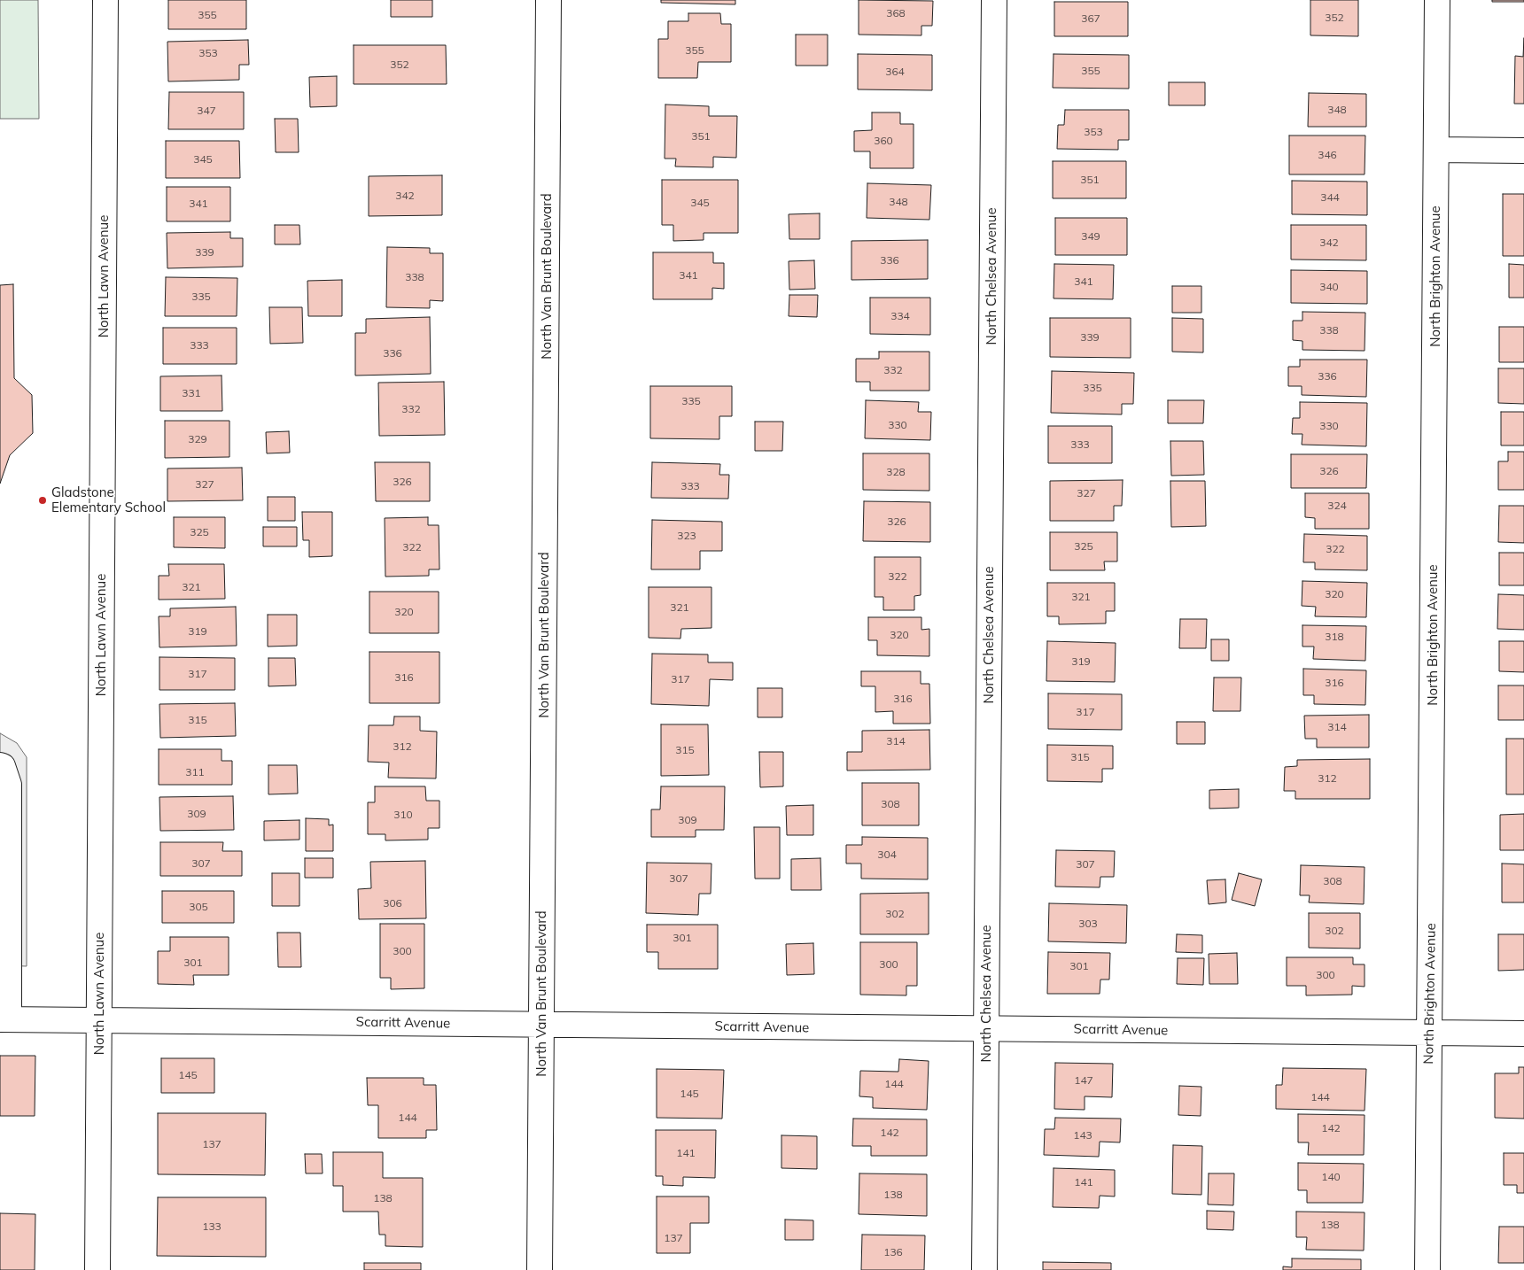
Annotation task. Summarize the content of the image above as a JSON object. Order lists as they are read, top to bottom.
{
  "streets": {
    "street": [
      "North Lawn Avenue",
      "North Van Brunt Boulevard",
      "North Chelsea Avenue",
      "North Brighton Avenue",
      "Scarritt Avenue"
    ]
  },
  "crossings": [
    ["North Lawn Avenue", "Scarritt Avenue"],
    ["North Van Brunt Boulevard", "Scarritt Avenue"],
    ["North Chelsea Avenue", "Scarritt Avenue"],
    ["North Brighton Avenue", "Scarritt Avenue"]
  ],
  "places": ["Gladstone Elementary School"],
  "house_numbers": [
    "368",
    "355",
    "352",
    "367",
    "355",
    "353",
    "352",
    "355",
    "364",
    "348",
    "347",
    "353",
    "351",
    "360",
    "346",
    "345",
    "351",
    "342",
    "344",
    "348",
    "345",
    "341",
    "349",
    "342",
    "339",
    "336",
    "341",
    "338",
    "341",
    "340",
    "335",
    "334",
    "338",
    "339",
    "333",
    "336",
    "332",
    "336",
    "335",
    "331",
    "335",
    "332",
    "330",
    "330",
    "329",
    "333",
    "326",
    "328",
    "326",
    "327",
    "333",
    "327",
    "324",
    "326",
    "325",
    "323",
    "325",
    "322",
    "322",
    "322",
    "321",
    "320",
    "321",
    "321",
    "320",
    "319",
    "320",
    "318",
    "319",
    "317",
    "316",
    "317",
    "316",
    "316",
    "317",
    "315",
    "314",
    "314",
    "312",
    "315",
    "315",
    "311",
    "312",
    "308",
    "309",
    "310",
    "309",
    "304",
    "307",
    "307",
    "307",
    "308",
    "306",
    "305",
    "302",
    "303",
    "302",
    "301",
    "300",
    "301",
    "300",
    "301",
    "300",
    "145",
    "147",
    "144",
    "145",
    "144",
    "144",
    "142",
    "142",
    "143",
    "137",
    "141",
    "140",
    "141",
    "138",
    "138",
    "138",
    "133",
    "137",
    "136"
  ]
}
